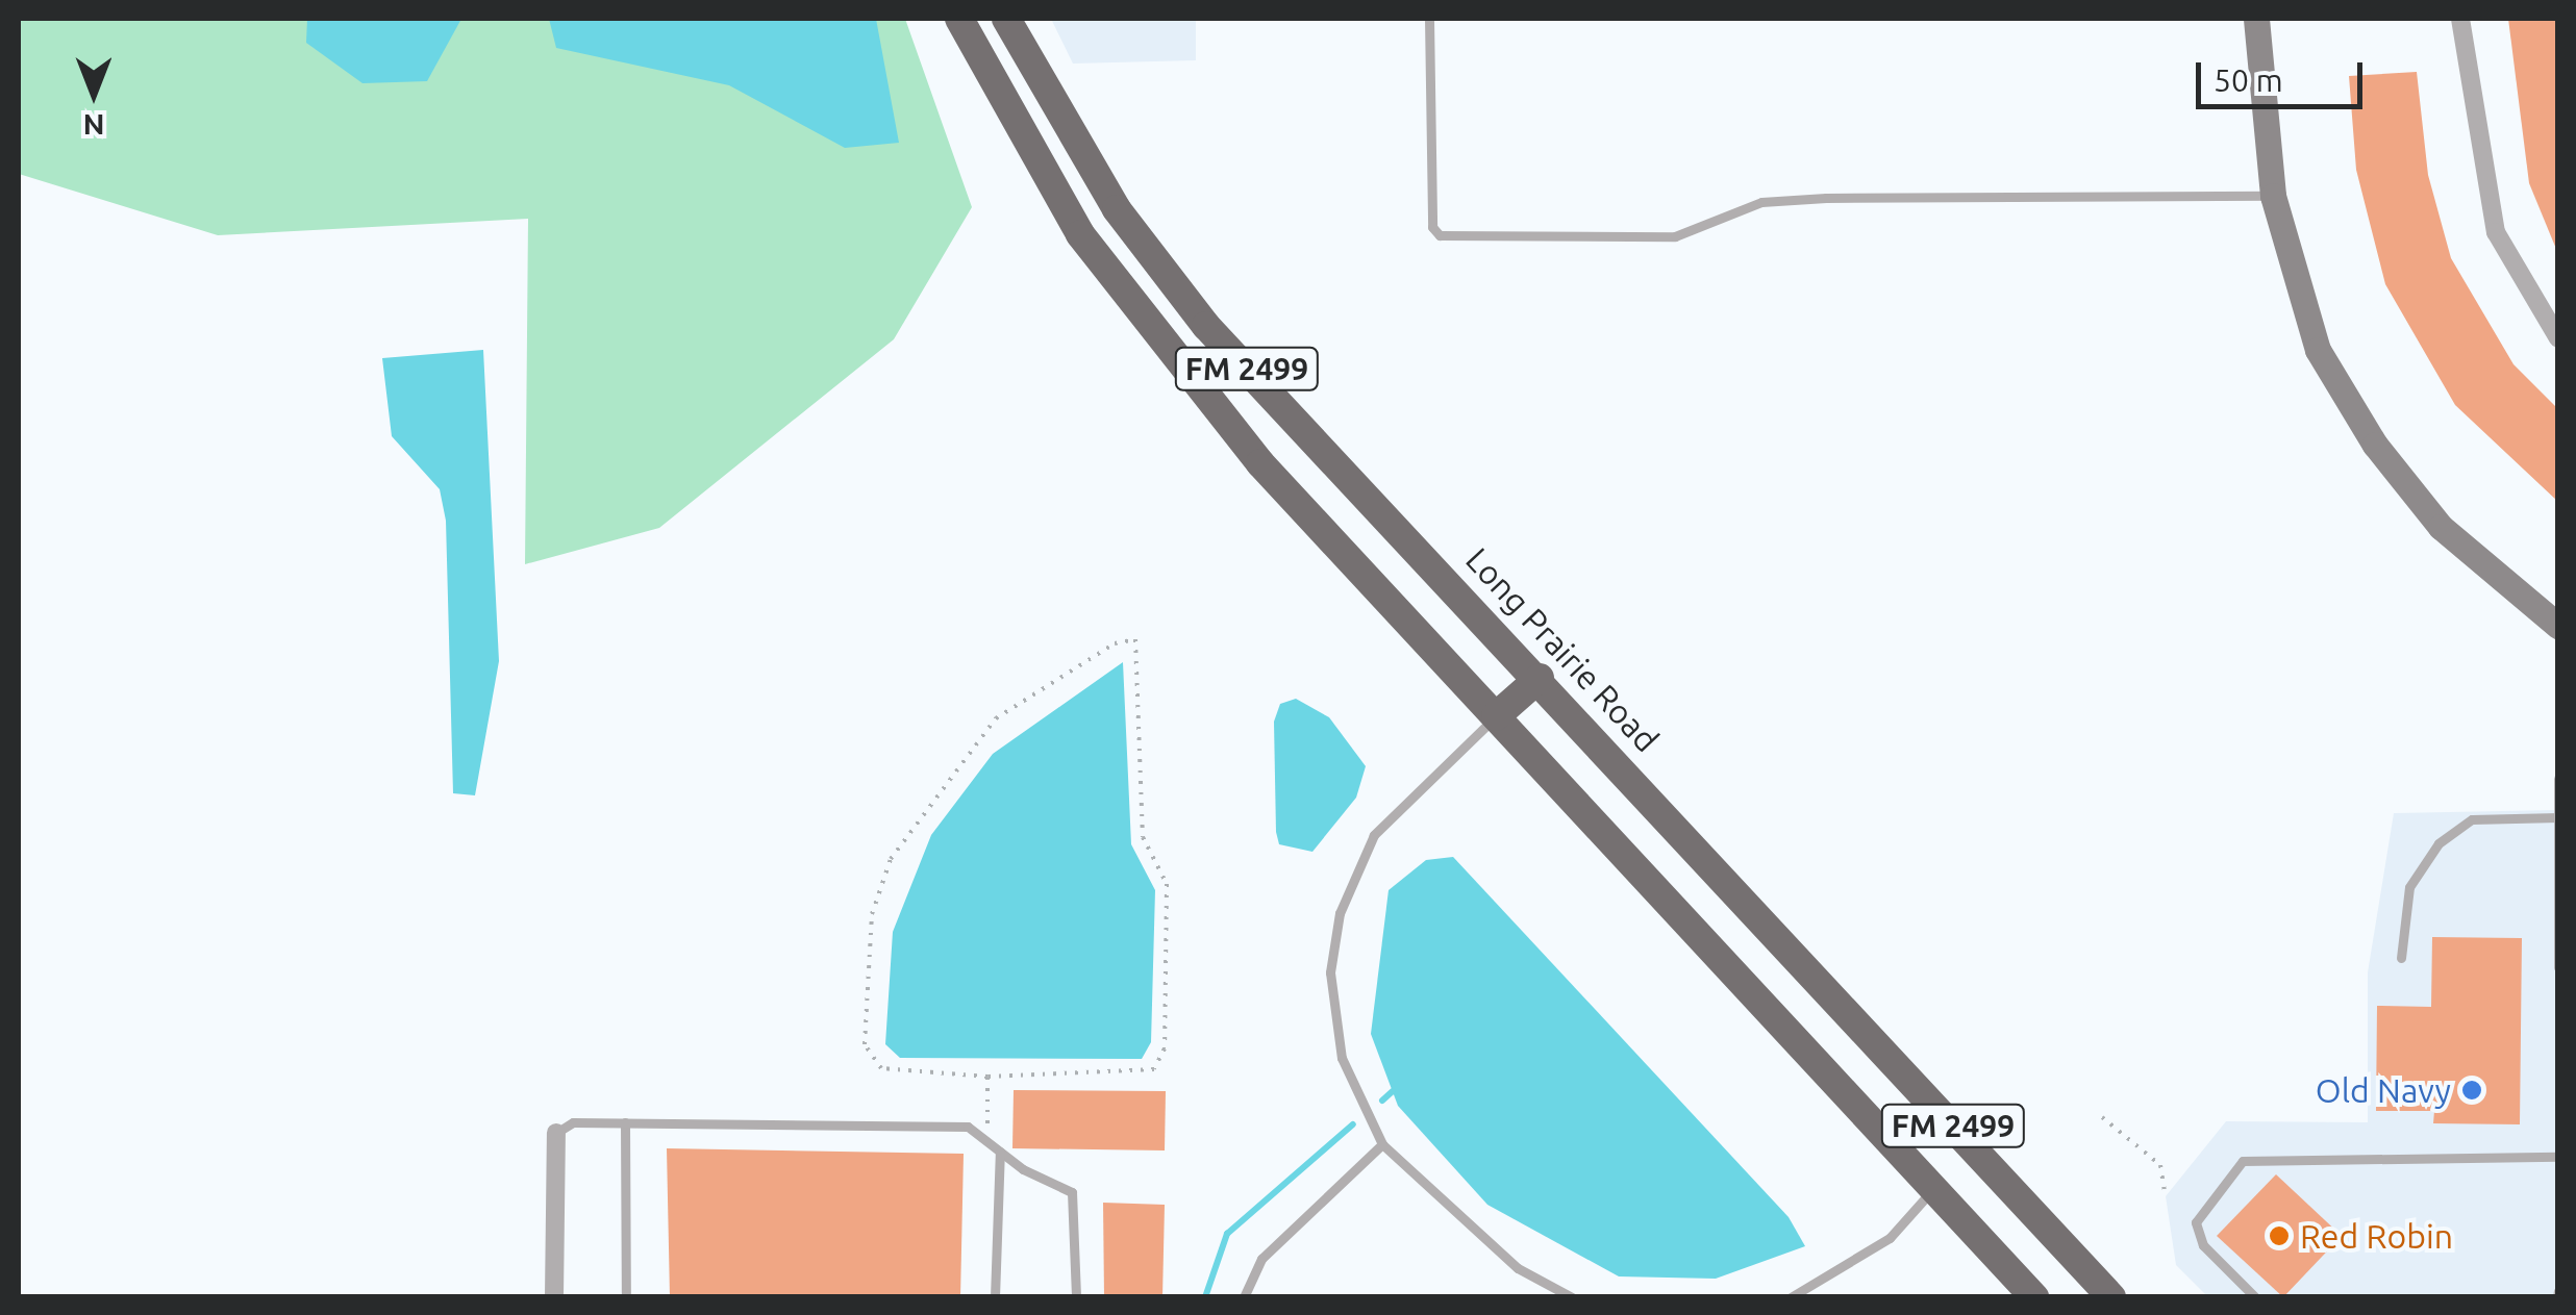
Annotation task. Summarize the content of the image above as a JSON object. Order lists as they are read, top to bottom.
{
  "streets": {
    "main road": ["FM 2499", "Long Prairie Road"]
  },
  "places": ["Old Navy", "Red Robin"],
  "scale_bar": "50 m",
  "north": "bottom"
}
